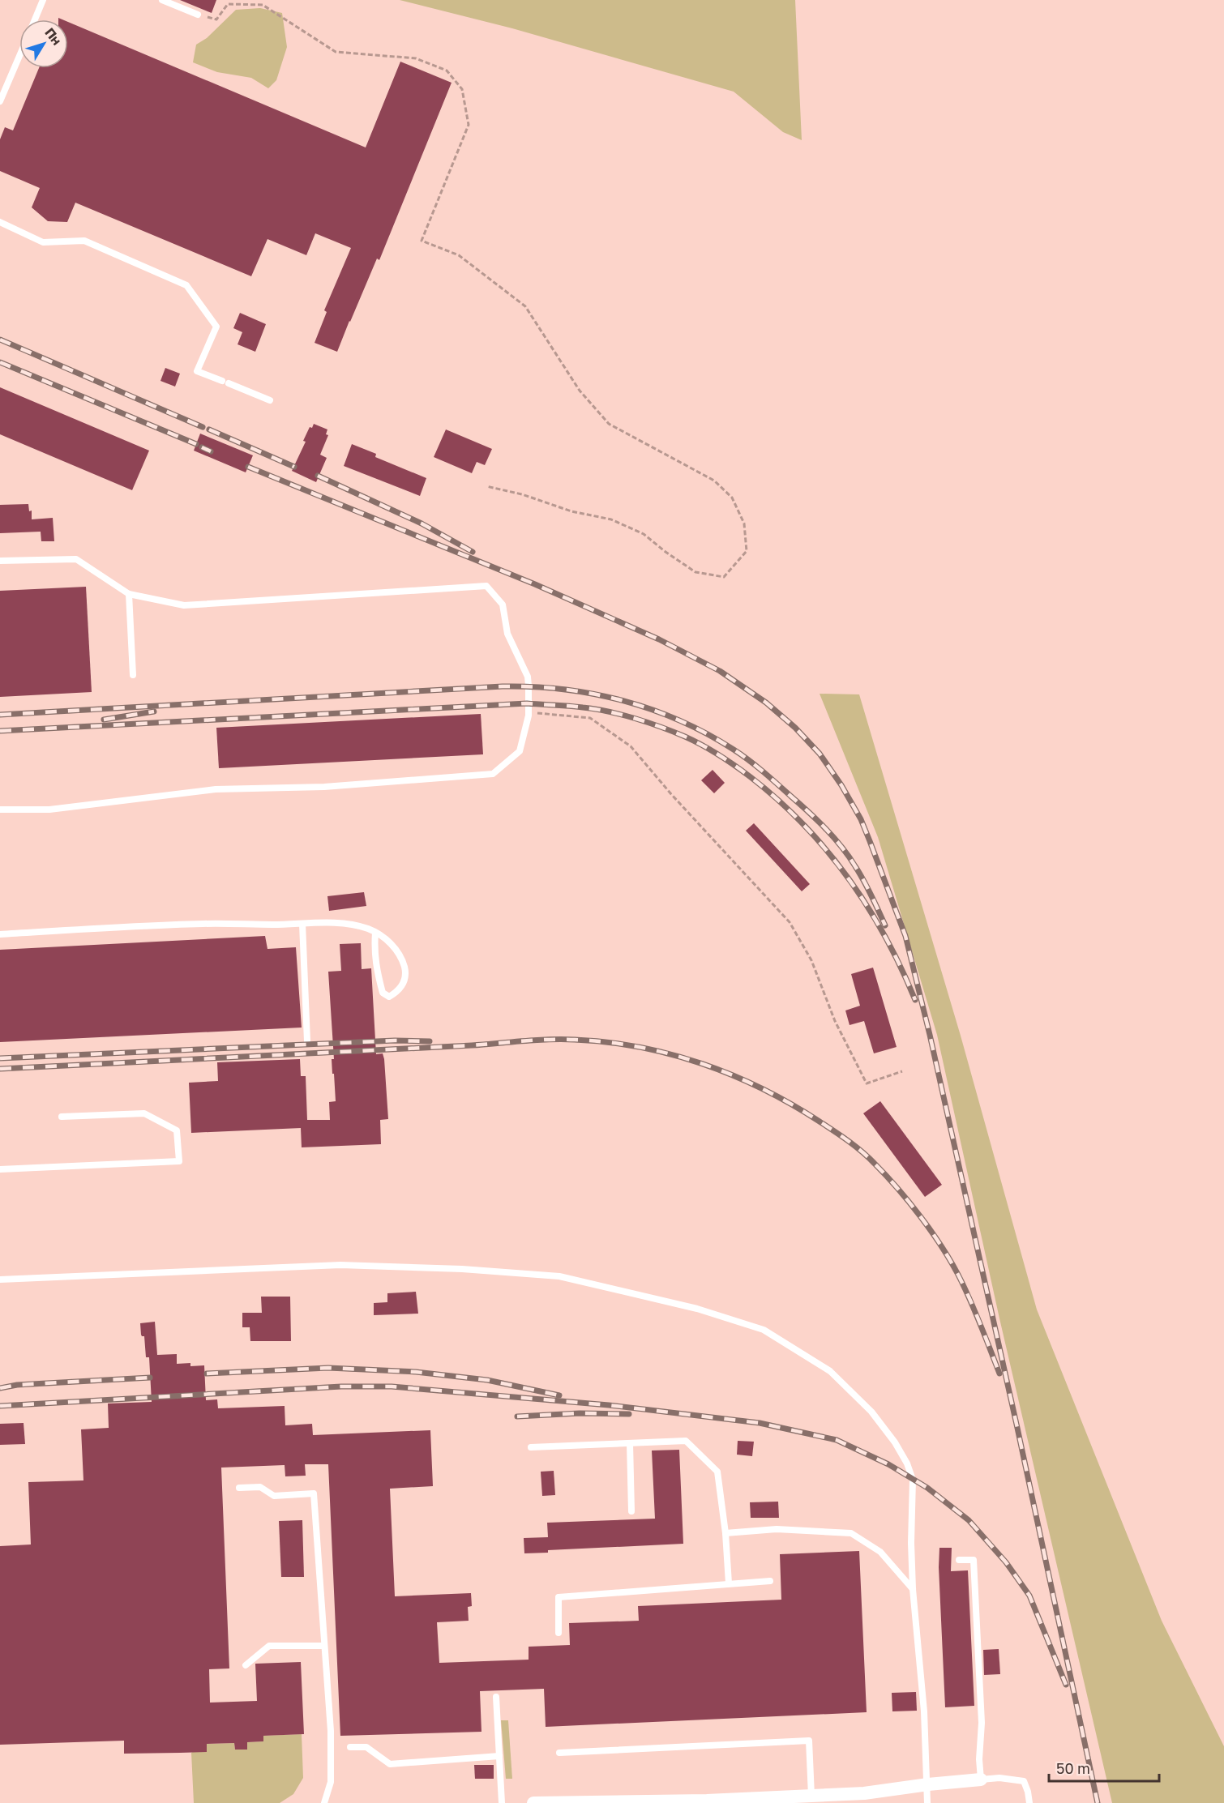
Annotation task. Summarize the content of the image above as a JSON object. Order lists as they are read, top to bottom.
{
  "scale_bar": "50 m",
  "north": "top right"
}
